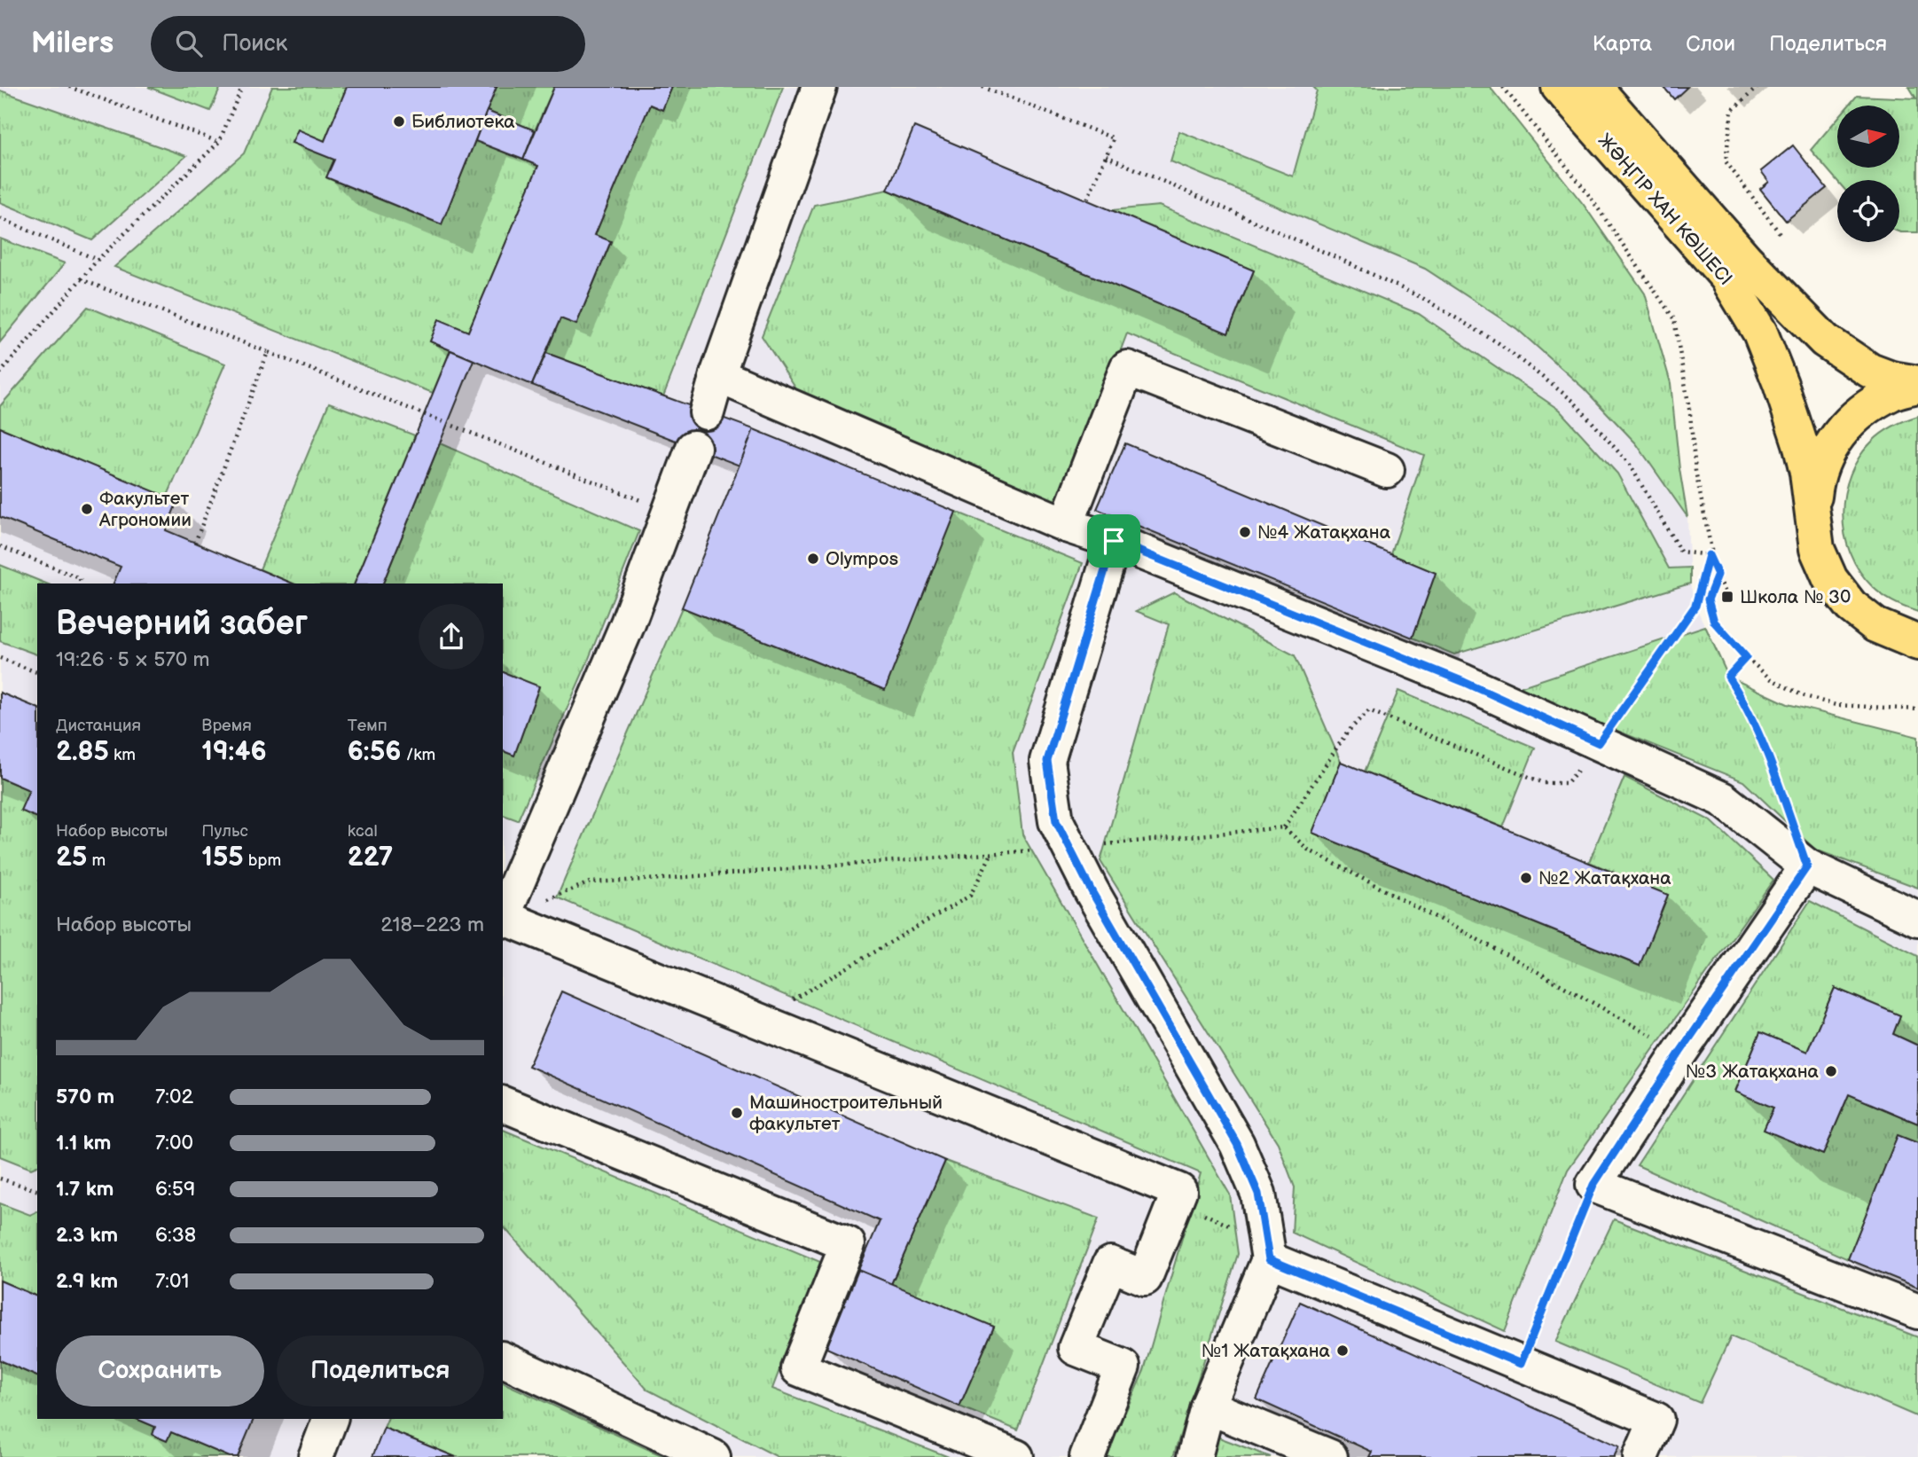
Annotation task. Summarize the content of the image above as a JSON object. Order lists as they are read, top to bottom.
{
  "streets": {
    "main road": ["ЖӘҢГІР ХАН КӨШЕСІ"]
  },
  "places": {
    "other": [
      "Библиотека",
      "Факультет Агрономии",
      "№4 Жатақхана",
      "Olympos",
      "№2 Жатақхана",
      "№3 Жатақхана",
      "Машиностроительный факультет",
      "№1 Жатақхана"
    ],
    "transit": ["Школа № 30"]
  },
  "north": "right",
  "page": {
    "header": "Milers",
    "search": "Поиск",
    "nav": ["Карта", "Слои", "Поделиться"],
    "heading": ["Вечерний забег", "19:26 · 5 × 570 m"],
    "stats": [
      ["Дистанция", "2.85 km"],
      ["Время", "19:46"],
      ["Темп", "6:56 /km"],
      ["Набор высоты", "25 m"],
      ["Пульс", "155 bpm"],
      ["kcal", "227"]
    ],
    "chart": ["Набор высоты", "218–223 m"],
    "list": [
      {
        "name": "570 m",
        "note": "7:02"
      },
      {
        "name": "1.1 km",
        "note": "7:00"
      },
      {
        "name": "1.7 km",
        "note": "6:59"
      },
      {
        "name": "2.3 km",
        "note": "6:38"
      },
      {
        "name": "2.9 km",
        "note": "7:01"
      }
    ],
    "buttons": ["Сохранить", "Поделиться"]
  }
}
